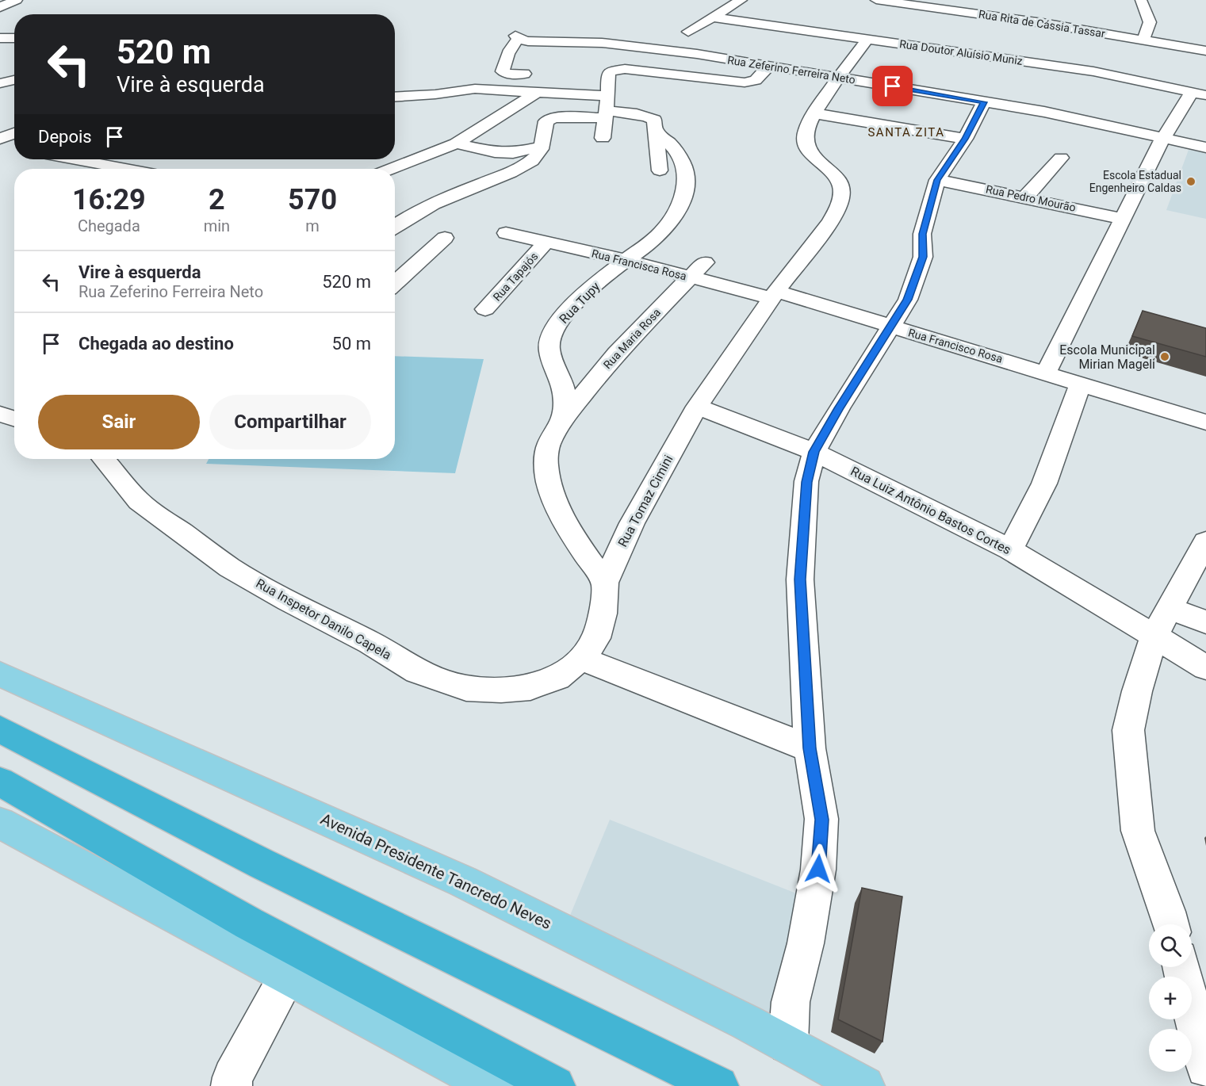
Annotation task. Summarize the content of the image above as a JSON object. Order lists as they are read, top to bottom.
{
  "streets": {
    "main road": ["Avenida Presidente Tancredo Neves"],
    "street": [
      "Rua Rita de Cássia Tassar",
      "Rua Doutor Aluísio Muniz",
      "Rua Zeferino Ferreira Neto",
      "Rua Pedro Mourão",
      "Rua Francisca Rosa",
      "Rua Tapajós",
      "Rua Tupy",
      "Rua Maria Rosa",
      "Rua Francisco Rosa",
      "Rua Tomaz Cimini",
      "Rua Luiz Antônio Bastos Cortes",
      "Rua Inspetor Danilo Capela"
    ]
  },
  "crossings": [
    ["Rua Francisca Rosa", "Rua Tapajós"],
    ["Rua Francisca Rosa", "Rua Tupy"],
    ["Rua Francisca Rosa", "Rua Maria Rosa"],
    ["Rua Francisca Rosa", "Rua Francisco Rosa"],
    ["Rua Francisca Rosa", "Rua Tomaz Cimini"],
    ["Rua Tupy", "Rua Maria Rosa"],
    ["Rua Tupy", "Rua Tomaz Cimini"],
    ["Rua Francisco Rosa", "Rua Tomaz Cimini"],
    ["Rua Tomaz Cimini", "Rua Luiz Antônio Bastos Cortes"],
    ["Rua Tomaz Cimini", "Rua Inspetor Danilo Capela"]
  ],
  "districts": ["SANTA ZITA"],
  "places": ["Escola Estadual Engenheiro Caldas", "Escola Municipal Mirian Mageli"],
  "page": {
    "turn": ["520 m", "Vire à esquerda"],
    "then": "Depois",
    "eta": [
      "16:29",
      "Chegada",
      "2",
      "min",
      "570",
      "m"
    ],
    "list": [
      {
        "name": "Vire à esquerda",
        "note": "Rua Zeferino Ferreira Neto",
        "value": "520 m"
      },
      {
        "name": "Chegada ao destino",
        "value": "50 m"
      }
    ],
    "buttons": ["Sair", "Compartilhar"],
    "map_buttons": ["+", "−"]
  }
}
